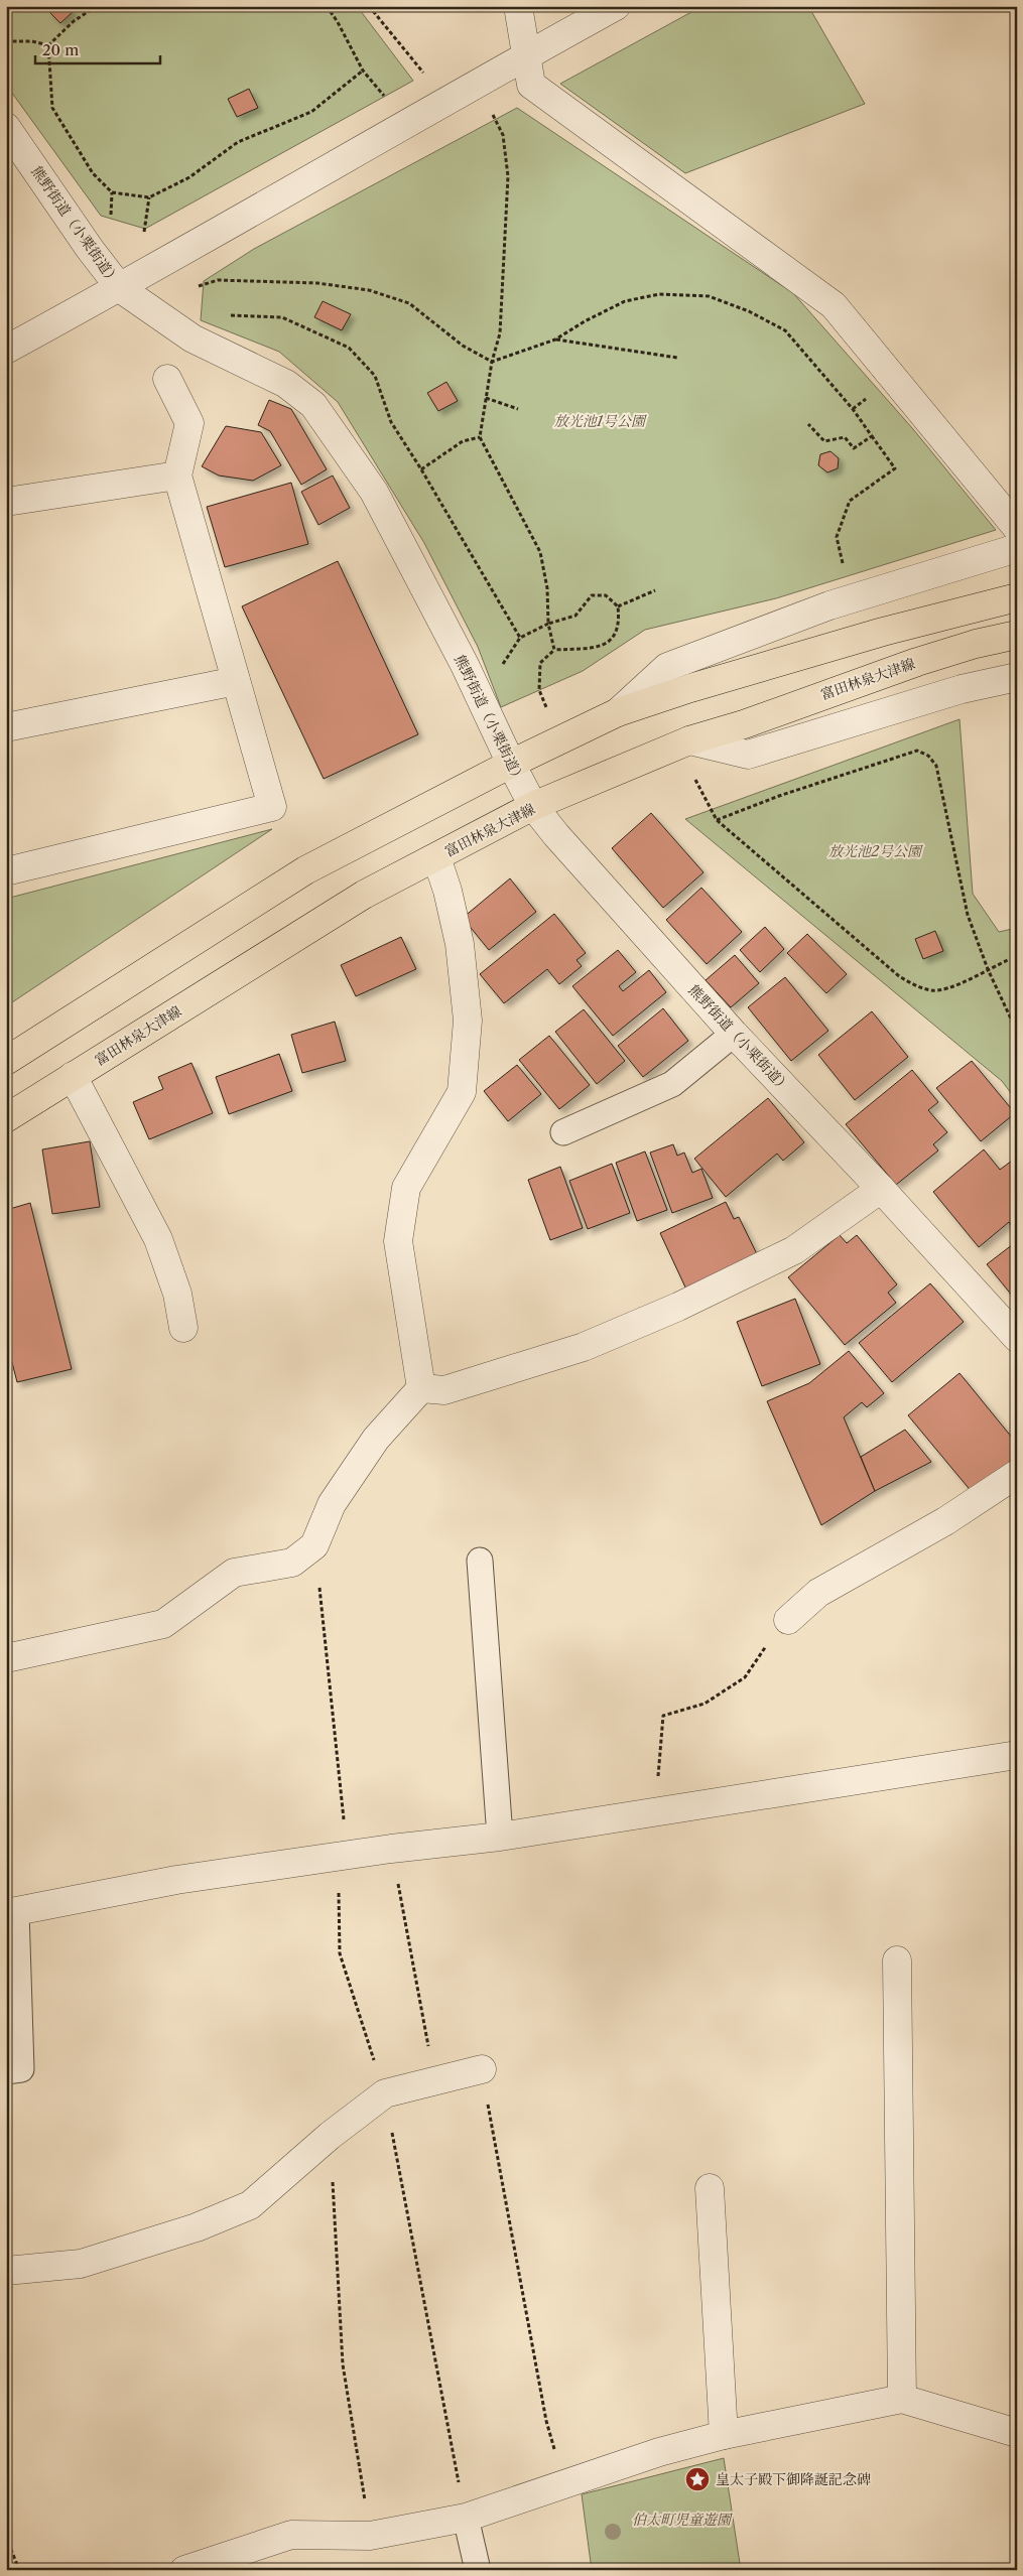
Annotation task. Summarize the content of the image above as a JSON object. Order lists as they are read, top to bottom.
{
  "streets": {
    "main road": ["富田林泉大津線"],
    "street": ["熊野街道（小栗街道）"]
  },
  "crossings": [
    ["熊野街道（小栗街道）", "富田林泉大津線"]
  ],
  "parks": ["放光池1号公園", "放光池2号公園", "伯太町児童遊園"],
  "places": {
    "place": ["皇太子殿下御降誕記念碑"]
  },
  "scale_bar": "20 m"
}
